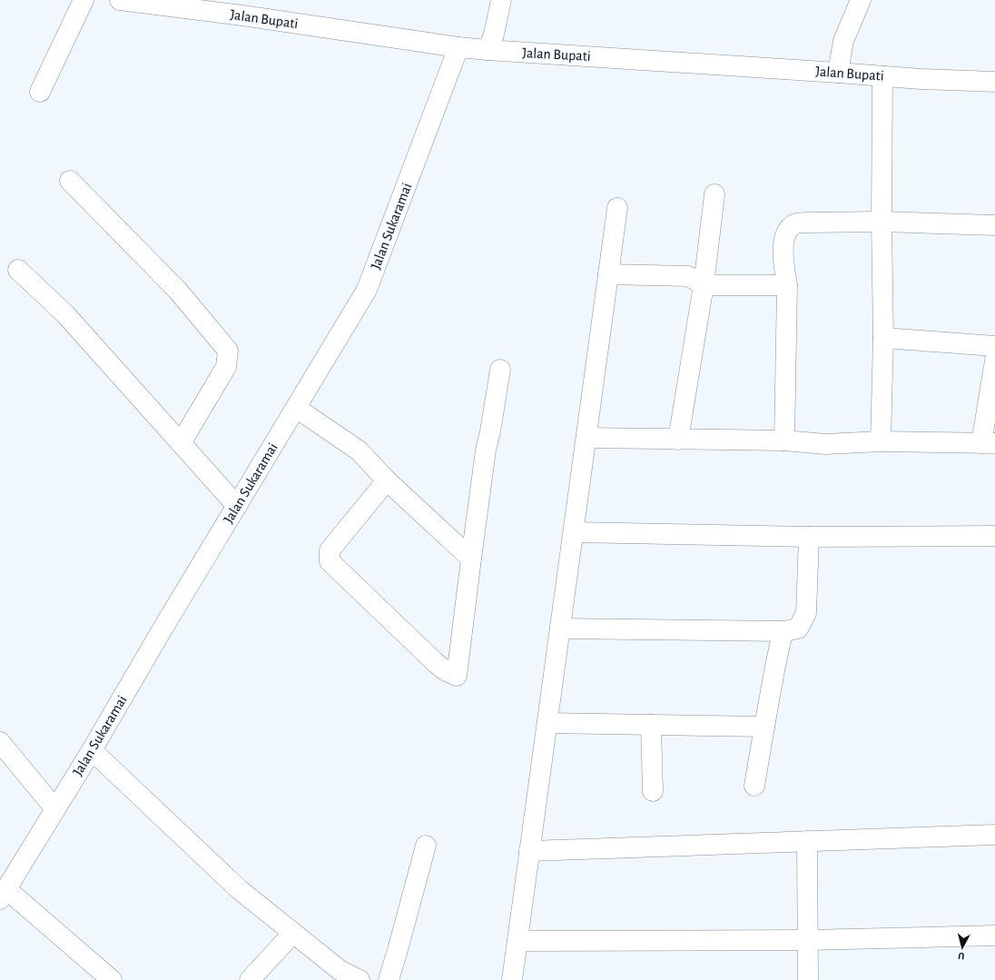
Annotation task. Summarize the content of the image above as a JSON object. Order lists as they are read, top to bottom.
{
  "streets": {
    "street": ["Jalan Bupati", "Jalan Sukaramai"]
  },
  "crossings": [
    ["Jalan Bupati", "Jalan Sukaramai"]
  ],
  "north": "bottom"
}
